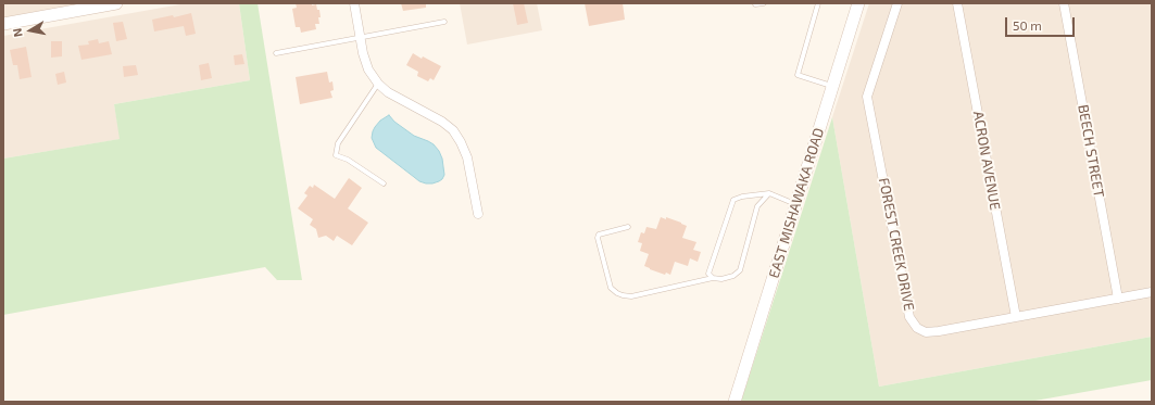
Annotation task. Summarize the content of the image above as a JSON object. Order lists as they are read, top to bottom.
{
  "streets": {
    "main road": ["EAST MISHAWAKA ROAD"],
    "street": ["BEECH STREET", "ACRON AVENUE", "FOREST CREEK DRIVE"]
  },
  "crossings": [
    ["BEECH STREET", "FOREST CREEK DRIVE"],
    ["ACRON AVENUE", "FOREST CREEK DRIVE"]
  ],
  "scale_bar": "50 m",
  "north": "left"
}
